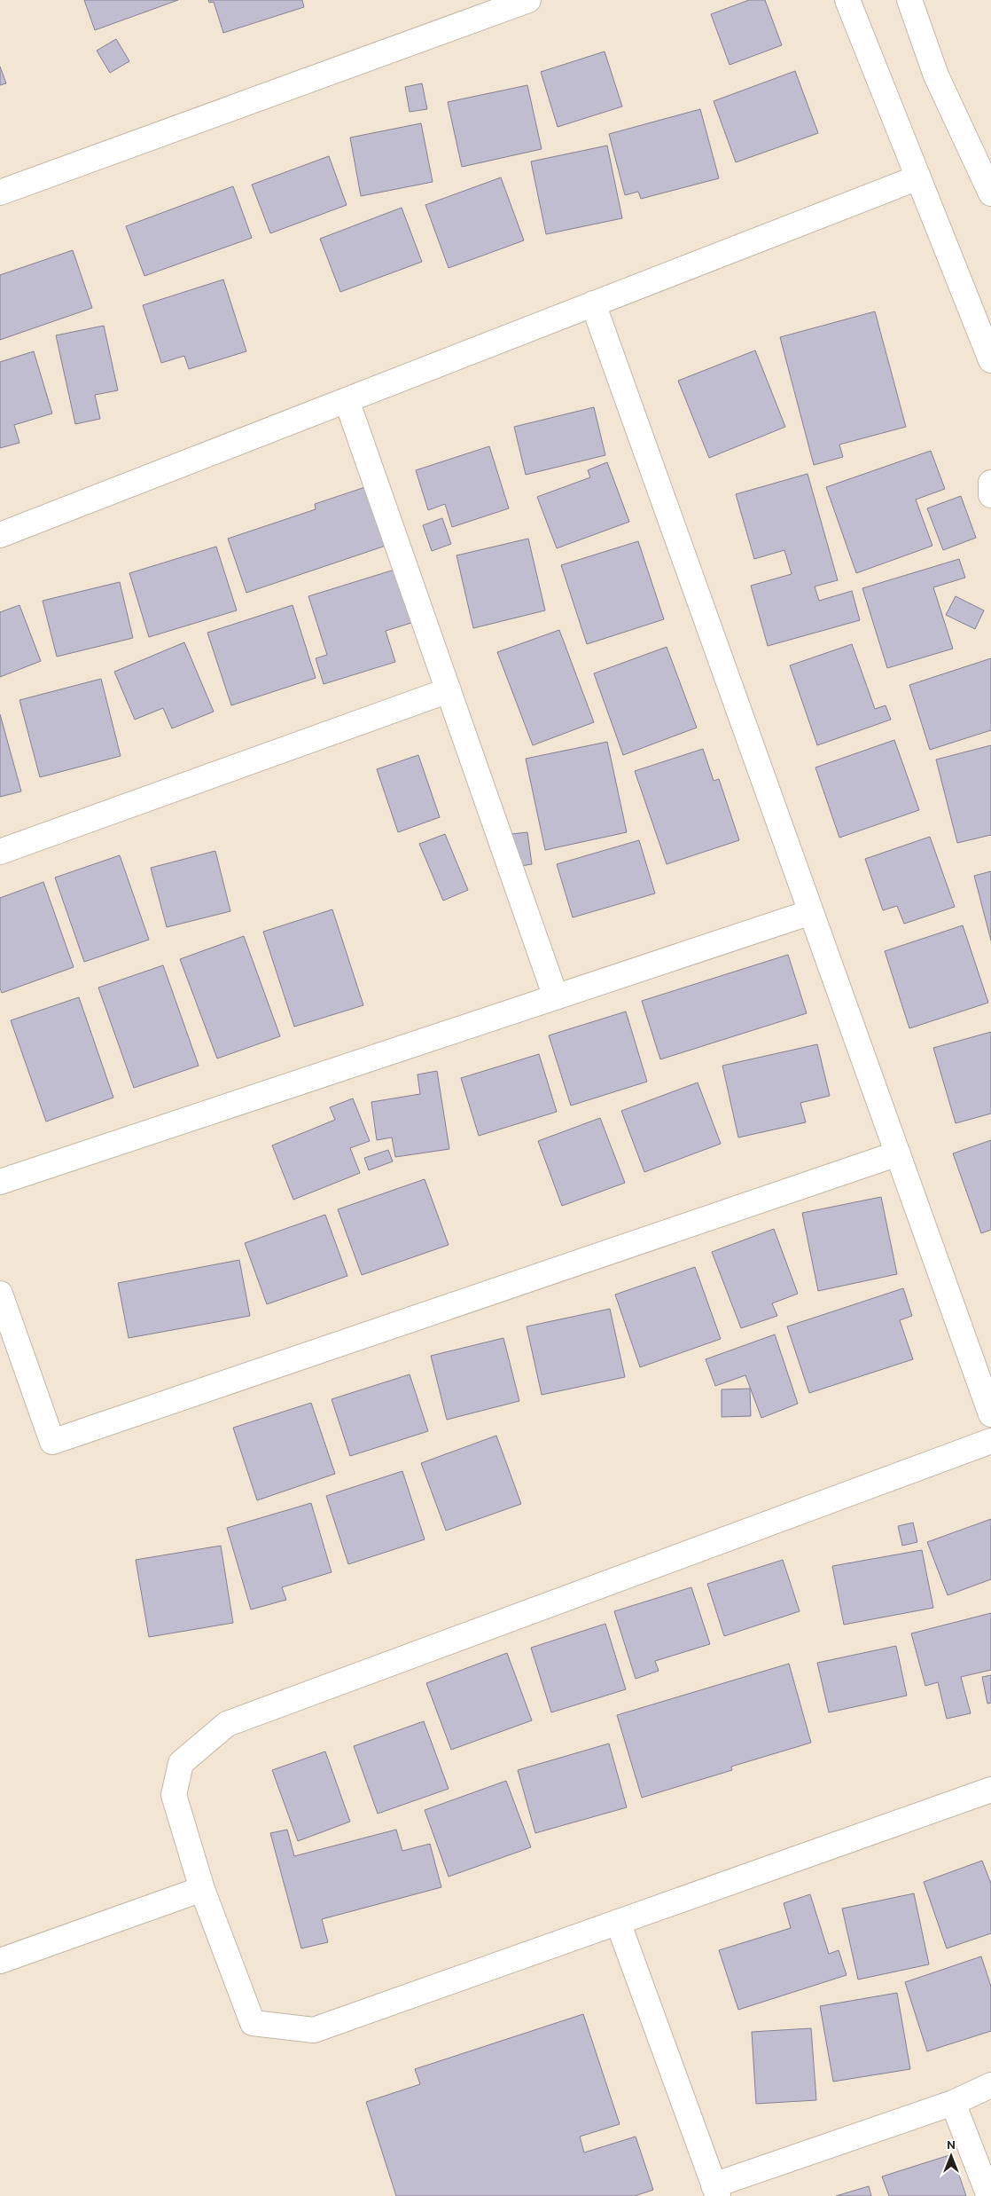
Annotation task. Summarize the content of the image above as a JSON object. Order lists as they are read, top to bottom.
{
  "north": "top"
}
